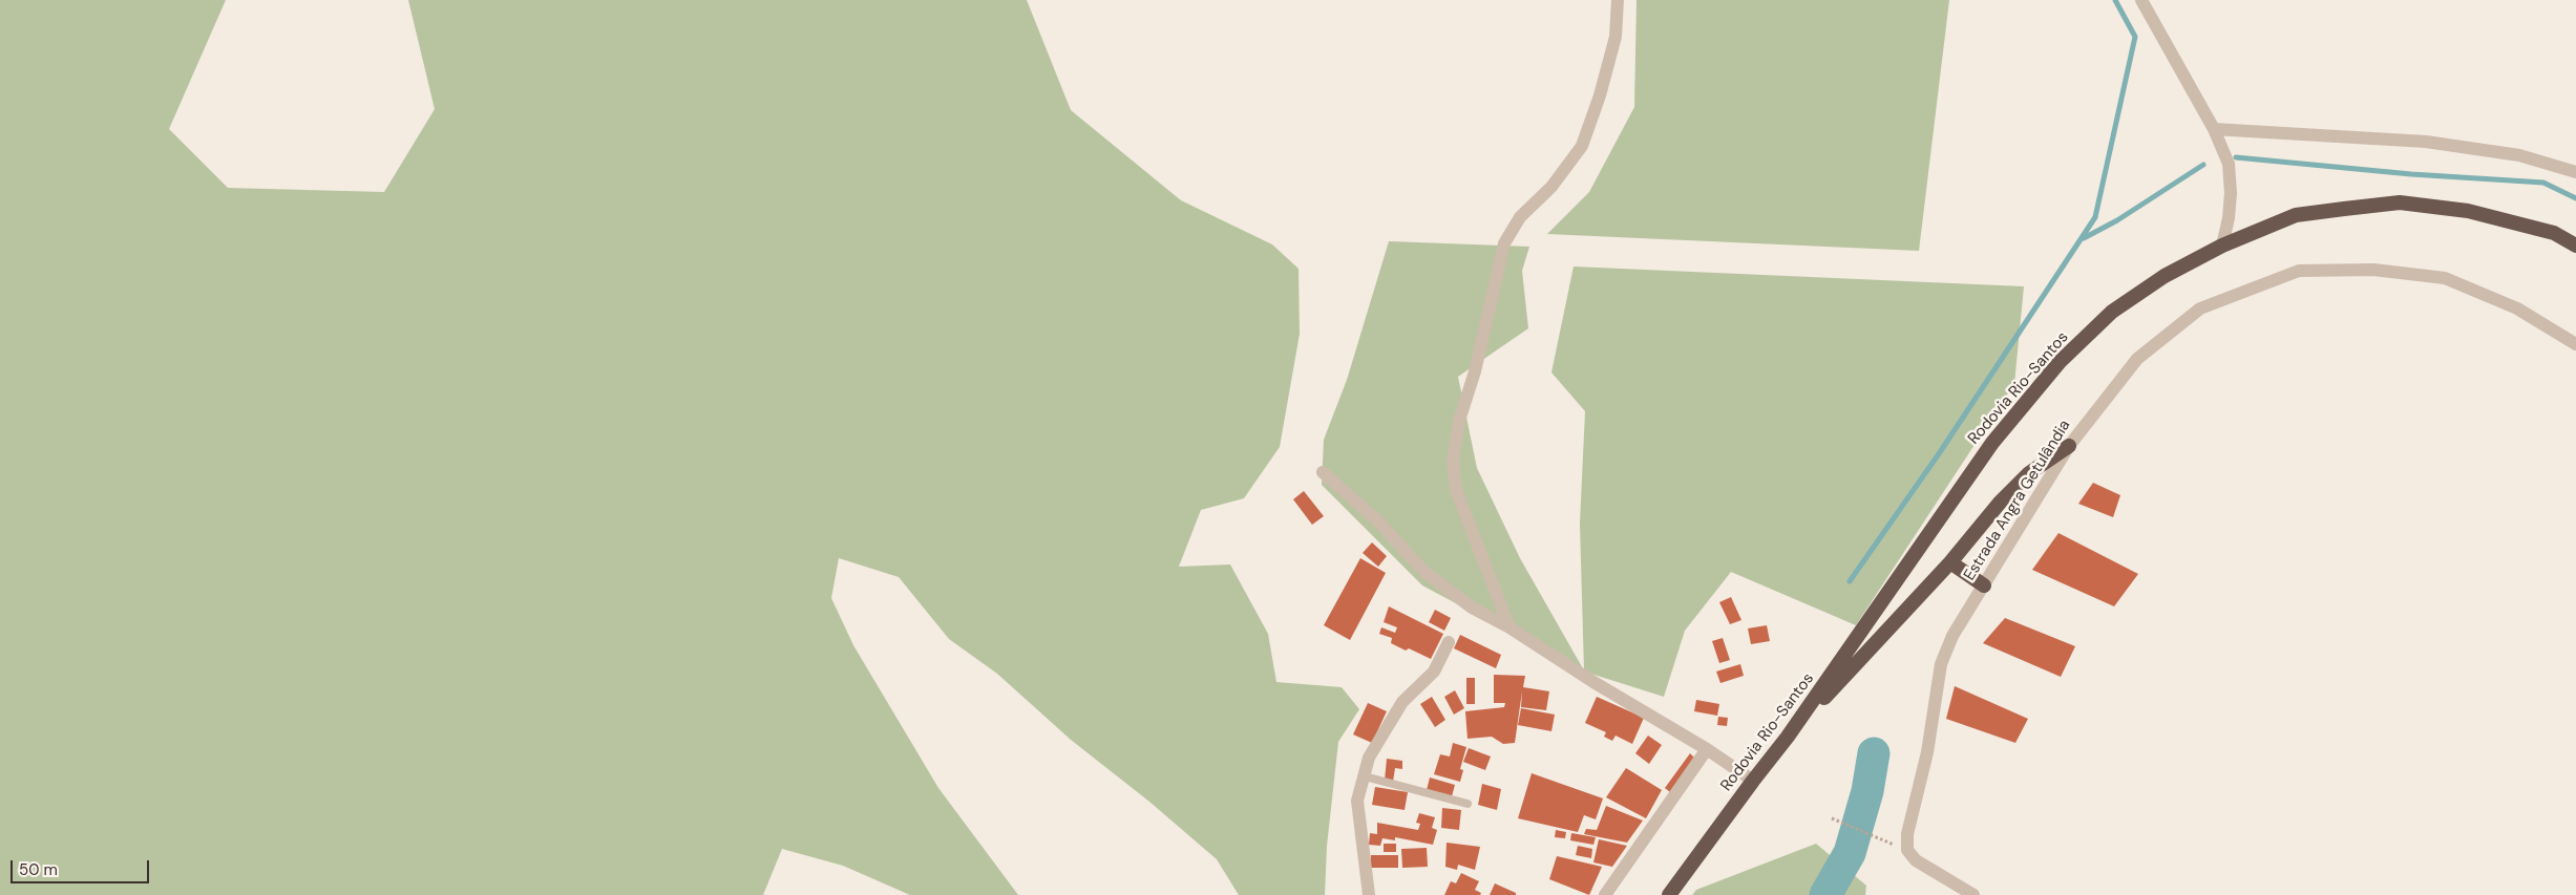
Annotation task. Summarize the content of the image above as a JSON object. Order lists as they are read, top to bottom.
{
  "streets": {
    "highway": ["Rodovia Rio-Santos"],
    "street": ["Estrada Angra Getulândia"]
  },
  "scale_bar": "50 m"
}
